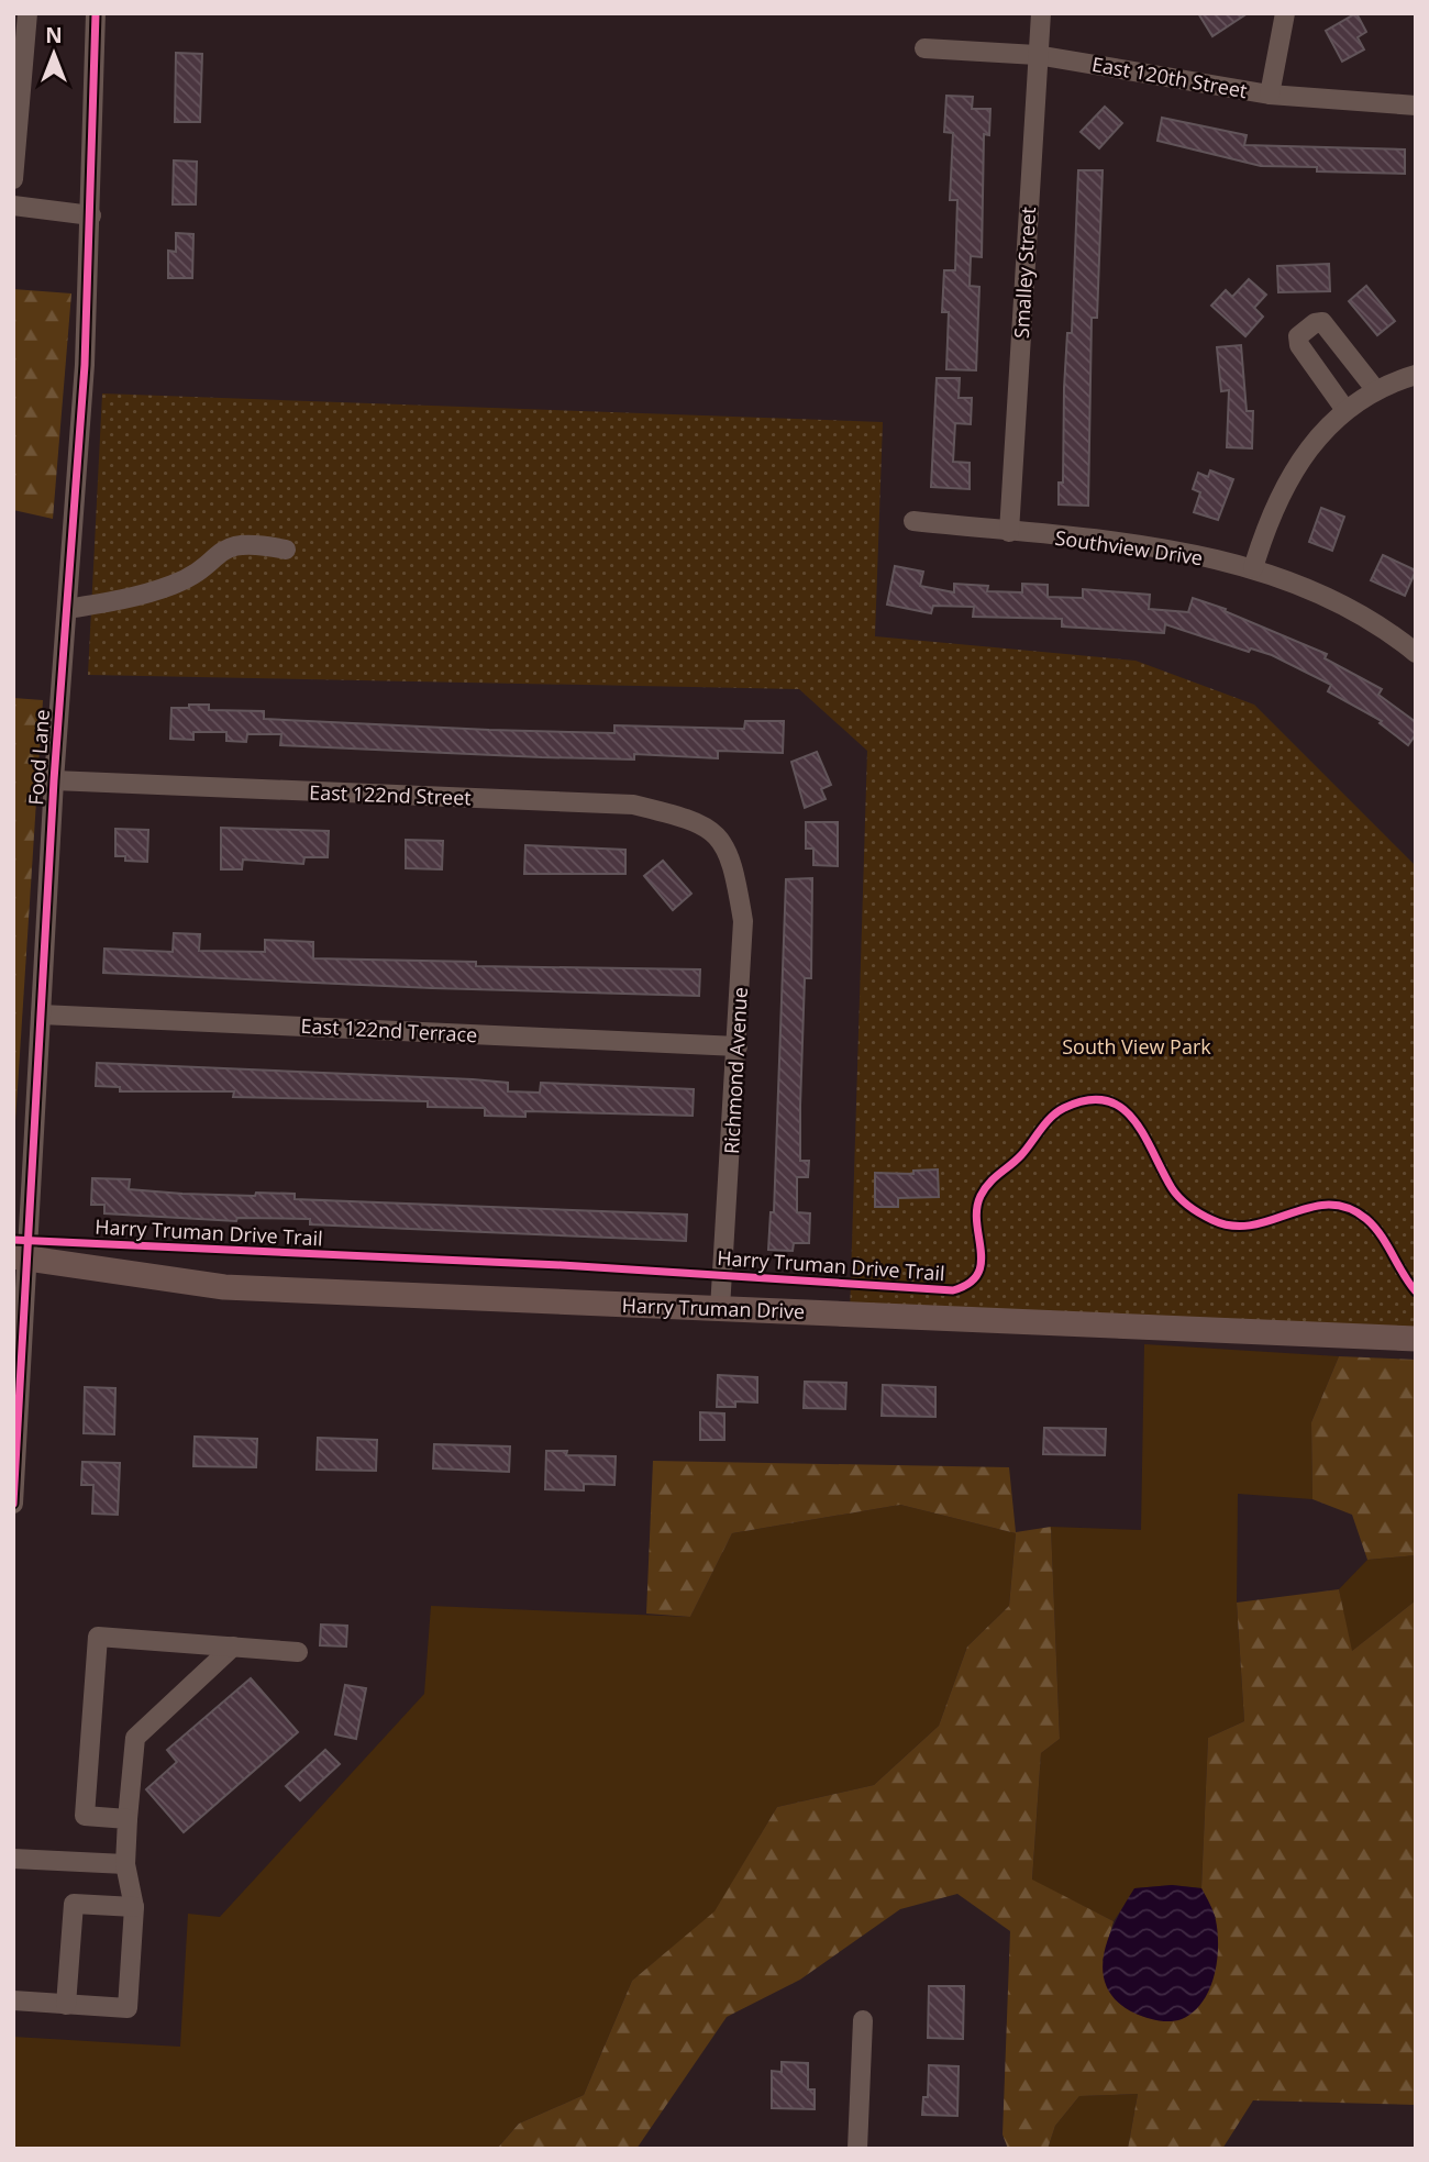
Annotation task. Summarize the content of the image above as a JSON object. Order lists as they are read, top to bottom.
{
  "streets": {
    "main road": ["Harry Truman Drive"],
    "street": [
      "East 120th Street",
      "Smalley Street",
      "Southview Drive",
      "Food Lane",
      "East 122nd Street",
      "East 122nd Terrace",
      "Richmond Avenue"
    ],
    "cycle path": ["Harry Truman Drive Trail"]
  },
  "crossings": [
    ["East 120th Street", "Smalley Street"],
    ["Smalley Street", "Southview Drive"],
    ["Food Lane", "East 122nd Street"],
    ["Food Lane", "East 122nd Terrace"],
    ["Food Lane", "Harry Truman Drive"],
    ["East 122nd Street", "Richmond Avenue"],
    ["East 122nd Terrace", "Richmond Avenue"],
    ["Richmond Avenue", "Harry Truman Drive"]
  ],
  "parks": ["South View Park"],
  "north": "top"
}
